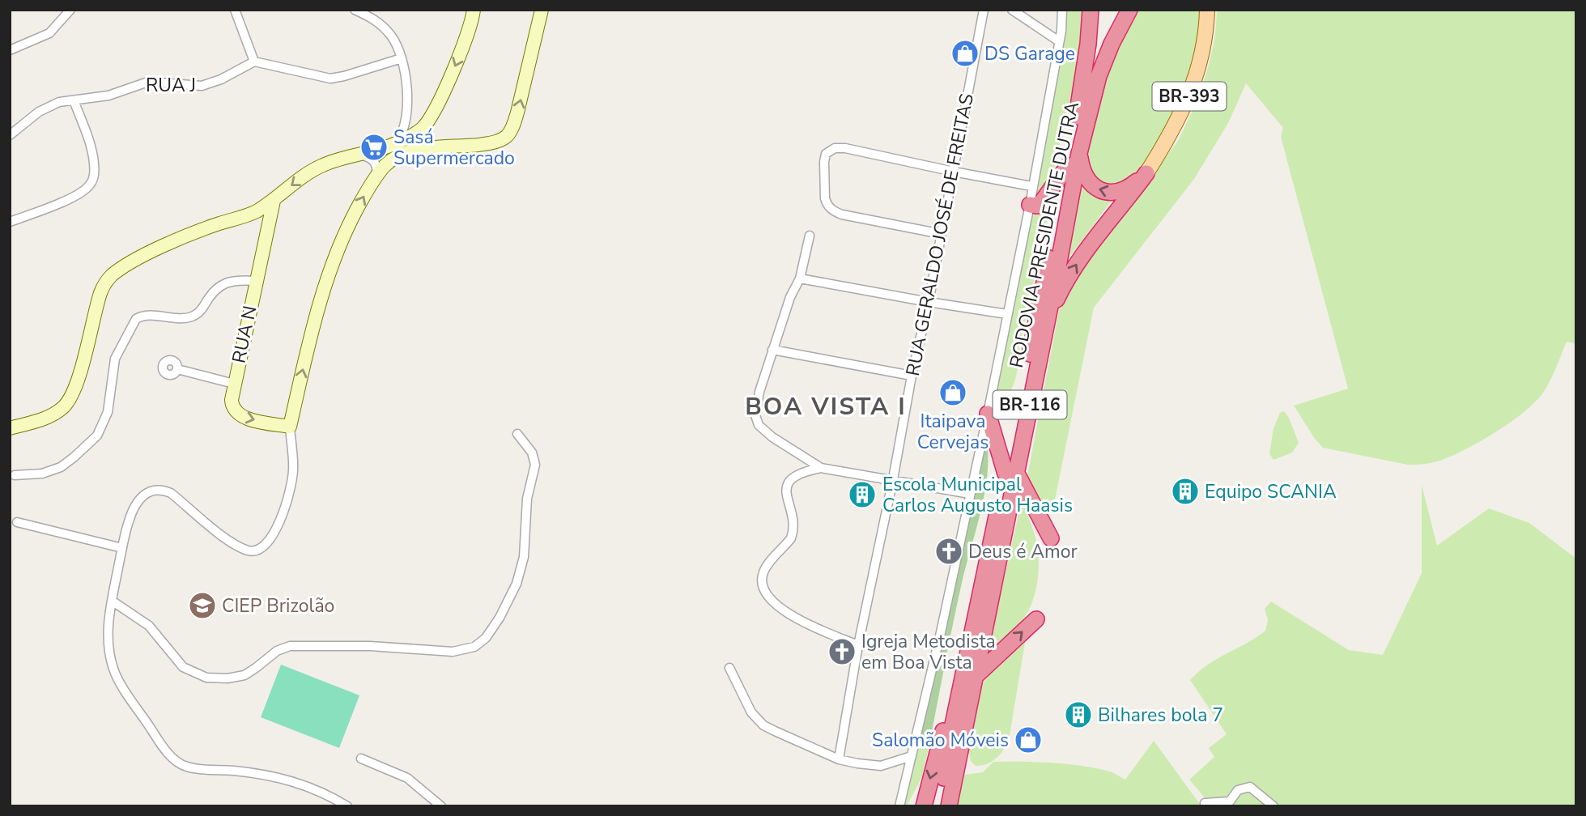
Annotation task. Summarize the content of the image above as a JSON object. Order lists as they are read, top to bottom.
{
  "streets": {
    "highway": ["BR-393", "RODOVIA PRESIDENTE DUTRA", "BR-116"],
    "street": ["RUA J", "RUA GERALDO JOSÉ DE FREITAS", "RUA N"]
  },
  "crossings": [
    ["BR-393", "RODOVIA PRESIDENTE DUTRA"]
  ],
  "districts": ["BOA VISTA I"],
  "places": {
    "shop": ["DS Garage", "Itaipava Cervejas", "Salomão Móveis"],
    "supermarket": ["Sasá Supermercado"],
    "building": ["Equipo SCANIA", "Escola Municipal Carlos Augusto Haasis", "Bilhares bola 7"],
    "church": ["Deus é Amor", "Igreja Metodista em Boa Vista"],
    "school or university": ["CIEP Brizolão"]
  }
}
